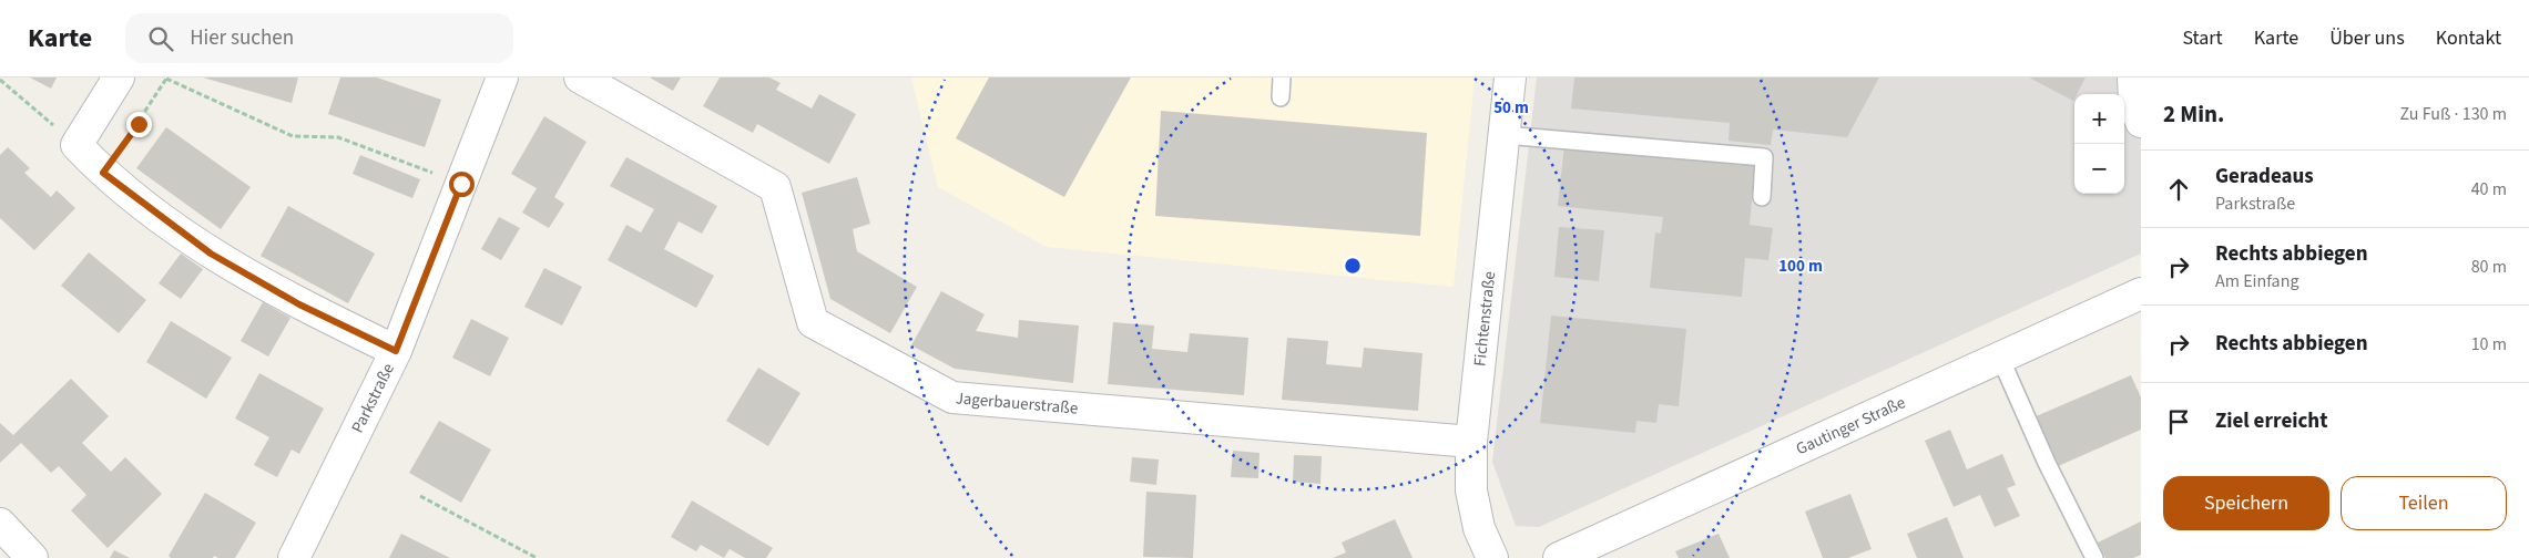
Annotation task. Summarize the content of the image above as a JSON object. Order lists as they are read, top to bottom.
{
  "streets": {
    "street": [
      "Fichtenstraße",
      "Parkstraße",
      "Jagerbauerstraße",
      "Gautinger Straße"
    ]
  },
  "crossings": [
    ["Fichtenstraße", "Jagerbauerstraße"]
  ],
  "page": {
    "header": "Karte",
    "search": "Hier suchen",
    "nav": [
      "Start",
      "Karte",
      "Über uns",
      "Kontakt"
    ],
    "heading": ["2 Min.", "Zu Fuß · 130 m"],
    "map_buttons": ["+", "−"],
    "list": [
      ["Geradeaus", "Parkstraße", "40 m"],
      ["Rechts abbiegen", "Am Einfang", "80 m"],
      ["Rechts abbiegen", "10 m"],
      "Ziel erreicht"
    ],
    "buttons": ["Speichern", "Teilen"]
  },
  "rings": ["50 m", "100 m"]
}
